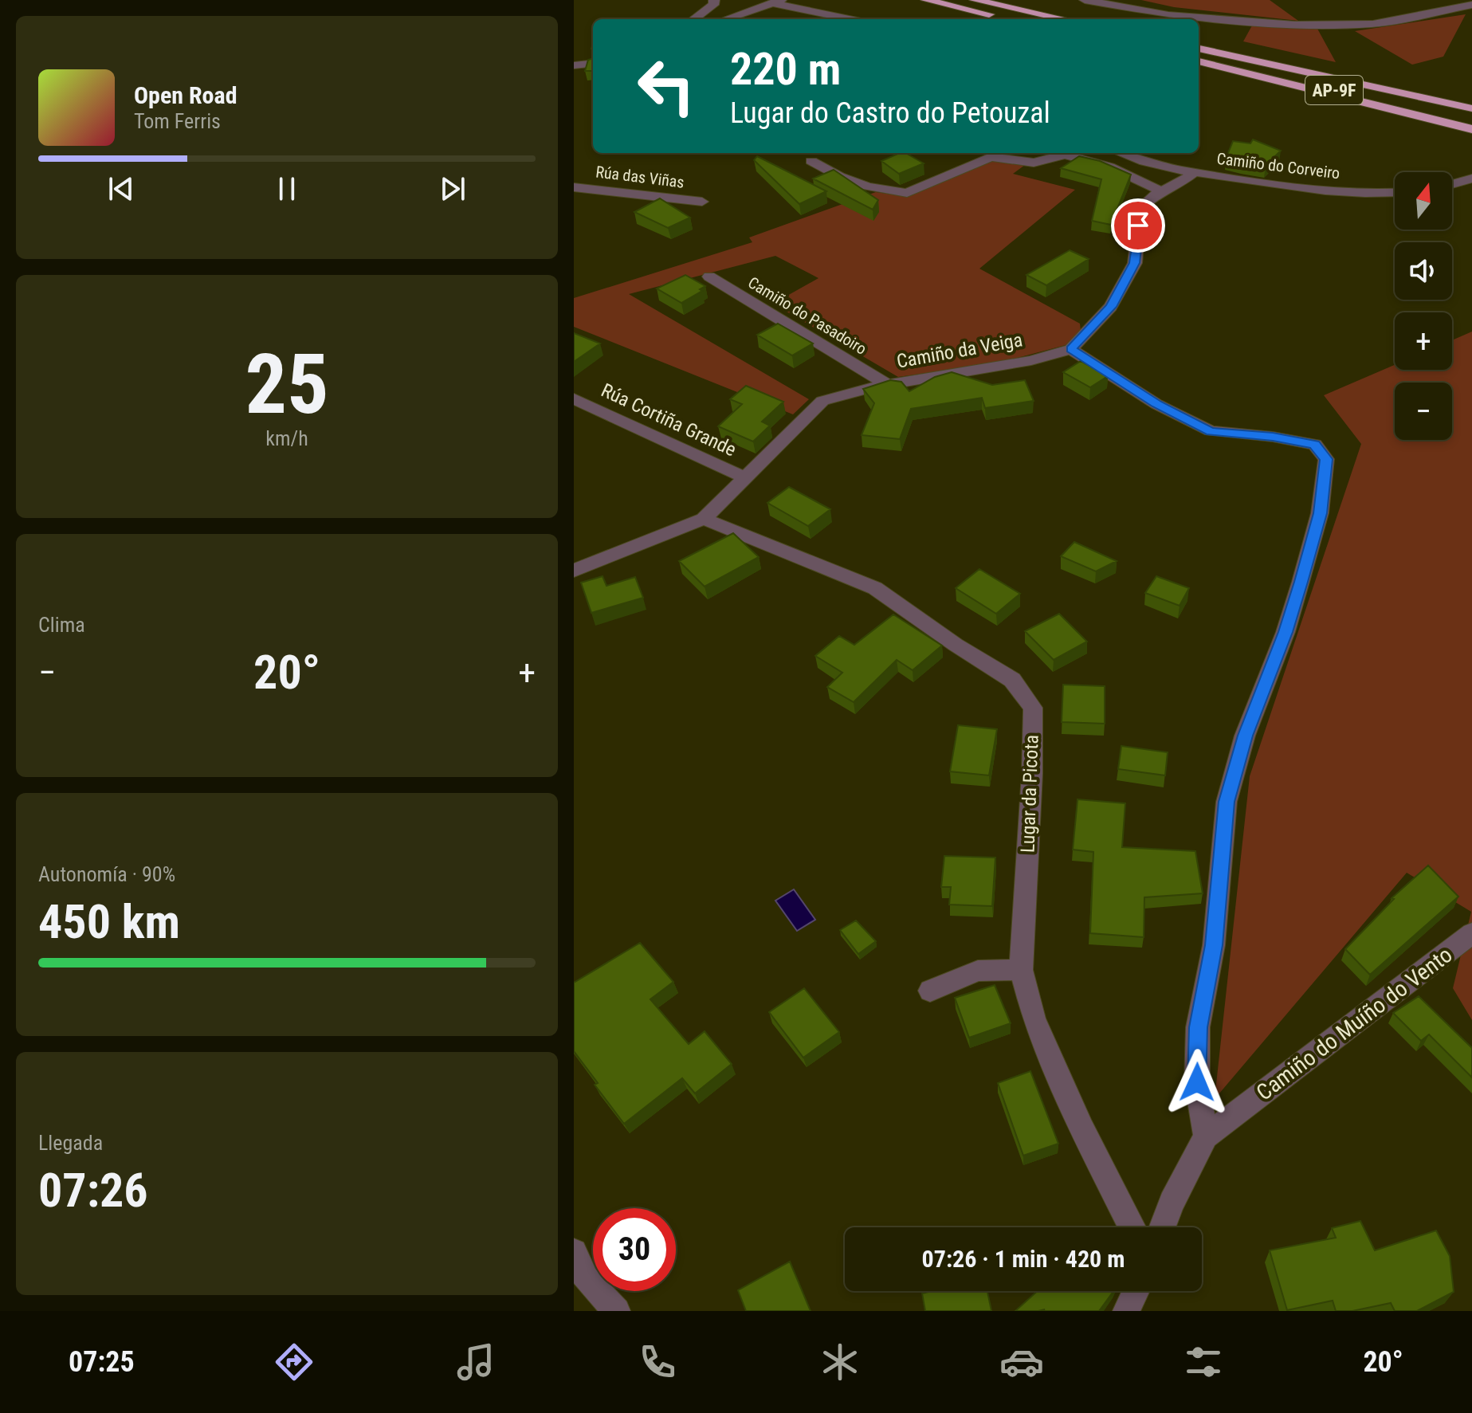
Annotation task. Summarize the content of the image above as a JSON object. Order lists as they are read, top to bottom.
{
  "streets": {
    "highway": ["AP-9F"],
    "street": [
      "Camiño do Corveiro",
      "Rúa das Viñas",
      "Camiño do Pasadoiro",
      "Camiño da Veiga",
      "Rúa Cortiña Grande",
      "Lugar da Picota",
      "Camiño do Muíño do Vento"
    ]
  },
  "crossings": [
    ["Camiño do Pasadoiro", "Camiño da Veiga"],
    ["Camiño da Veiga", "Rúa Cortiña Grande"],
    ["Camiño da Veiga", "Lugar da Picota"]
  ],
  "north": "top",
  "page": {
    "turn": ["220 m", "Lugar do Castro do Petouzal"],
    "song": ["Open Road", "Tom Ferris"],
    "map_buttons": ["+", "−"],
    "tile": [
      ["25", "km/h"],
      "Clima",
      ["Autonomía · 90%", "450 km"],
      ["Llegada", "07:26"]
    ],
    "heat": ["−", "20°", "+"],
    "limit": "30",
    "trip": "07:26 · 1 min · 420 m",
    "tabs": ["07:25", "20°"]
  }
}
